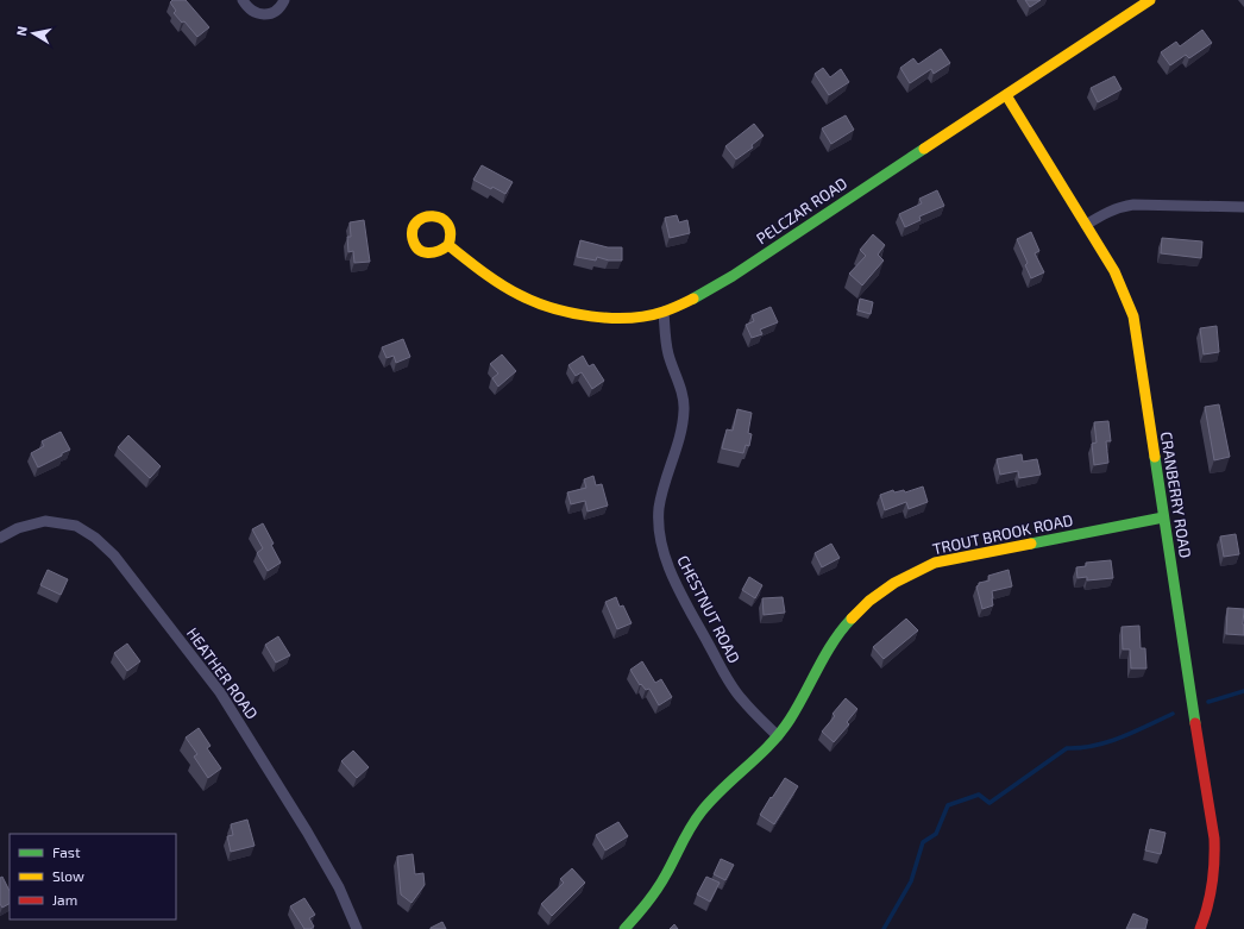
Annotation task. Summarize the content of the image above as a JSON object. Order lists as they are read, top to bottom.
{
  "streets": {
    "street": [
      "PELCZAR ROAD",
      "CRANBERRY ROAD",
      "TROUT BROOK ROAD",
      "CHESTNUT ROAD",
      "HEATHER ROAD"
    ]
  },
  "crossings": [
    ["PELCZAR ROAD", "CRANBERRY ROAD"],
    ["PELCZAR ROAD", "CHESTNUT ROAD"],
    ["CRANBERRY ROAD", "TROUT BROOK ROAD"],
    ["TROUT BROOK ROAD", "CHESTNUT ROAD"]
  ],
  "legend": ["Fast", "Slow", "Jam"],
  "north": "left"
}
